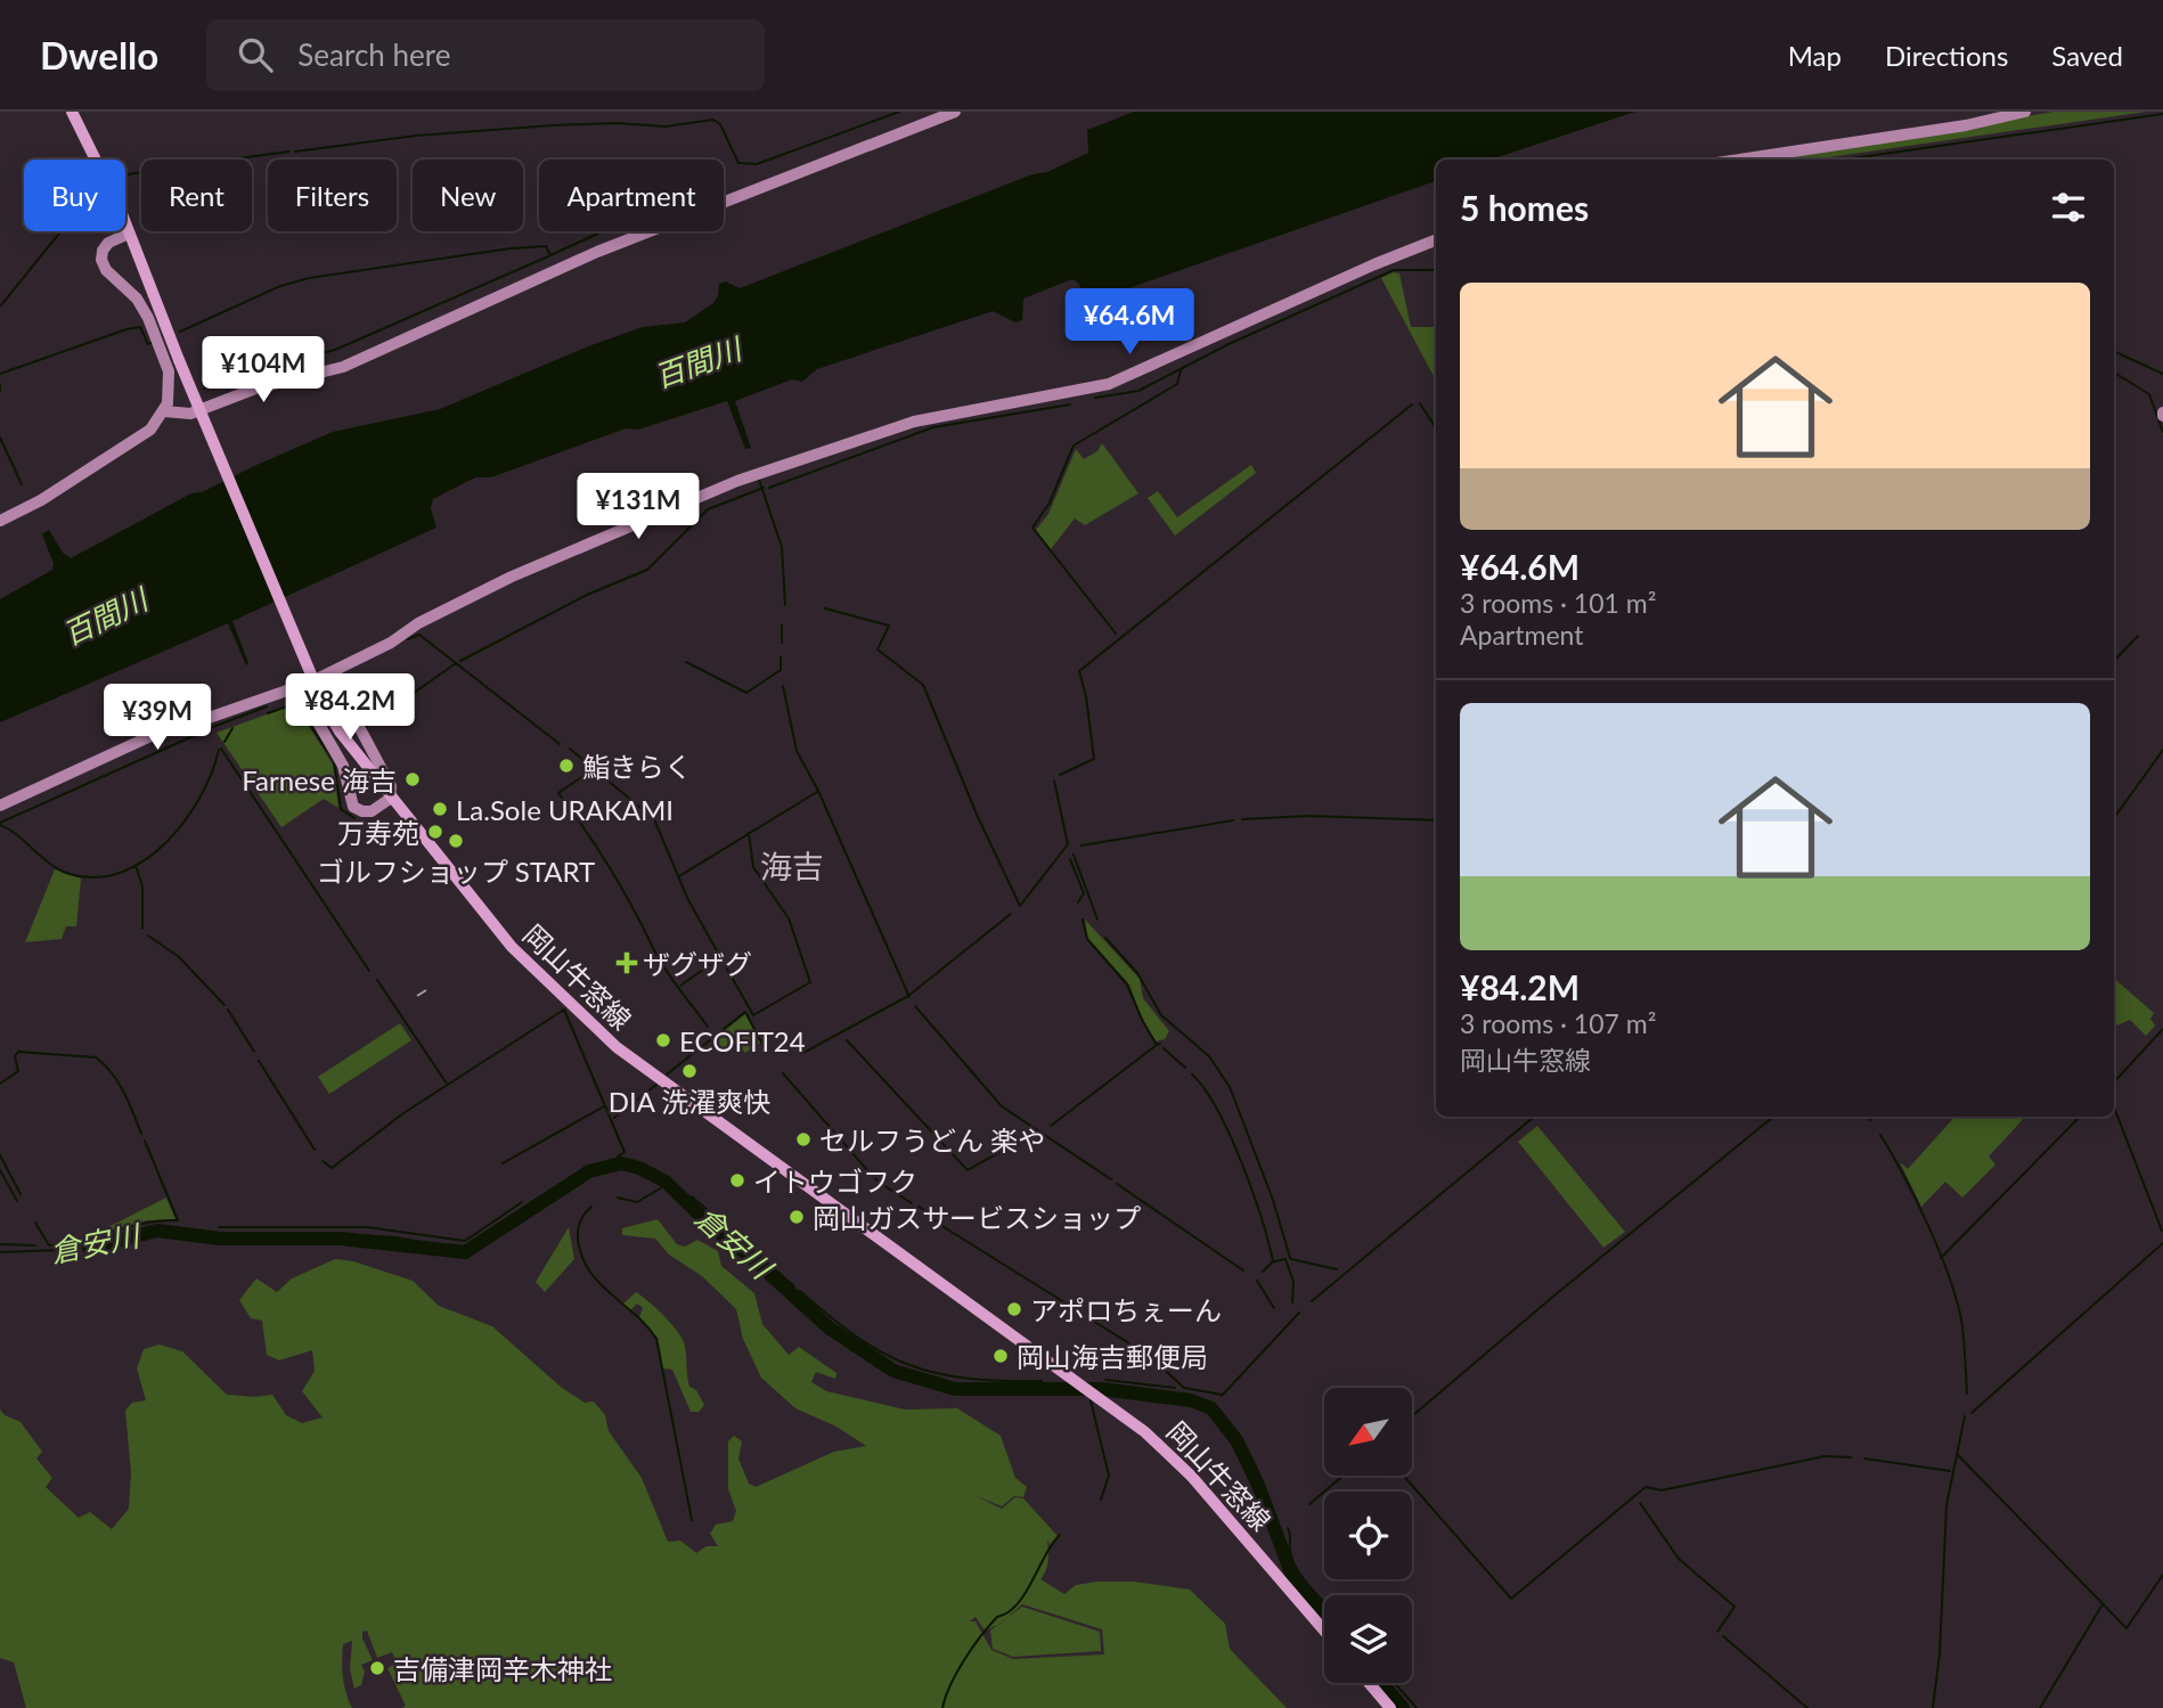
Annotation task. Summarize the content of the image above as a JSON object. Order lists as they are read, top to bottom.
{
  "streets": {
    "main road": ["岡山牛窓線"]
  },
  "districts": ["海吉"],
  "water": ["百間川", "倉安川"],
  "places": {
    "other": [
      "鮨きらく",
      "Farnese 海吉",
      "La.Sole URAKAMI",
      "万寿苑",
      "ゴルフショップ START",
      "ECOFIT24",
      "DIA 洗濯爽快",
      "セルフうどん 楽や",
      "イトウゴフク",
      "岡山ガスサービスショップ",
      "アポロちぇーん",
      "岡山海吉郵便局",
      "吉備津岡辛木神社"
    ],
    "health": ["ザグザグ"]
  },
  "north": "bottom left",
  "page": {
    "header": "Dwello",
    "search": "Search here",
    "nav": ["Map", "Directions", "Saved"],
    "chip": [
      "Buy",
      "Rent",
      "Filters",
      "New",
      "Apartment"
    ],
    "heading": "5 homes",
    "list": [
      {
        "name": "¥64.6M",
        "note": "3 rooms · 101 m² · Apartment"
      },
      {
        "name": "¥84.2M",
        "note": "3 rooms · 107 m² · 岡山牛窓線"
      }
    ],
    "price": [
      "¥64.6M",
      "¥104M",
      "¥131M",
      "¥84.2M",
      "¥39M"
    ]
  }
}
